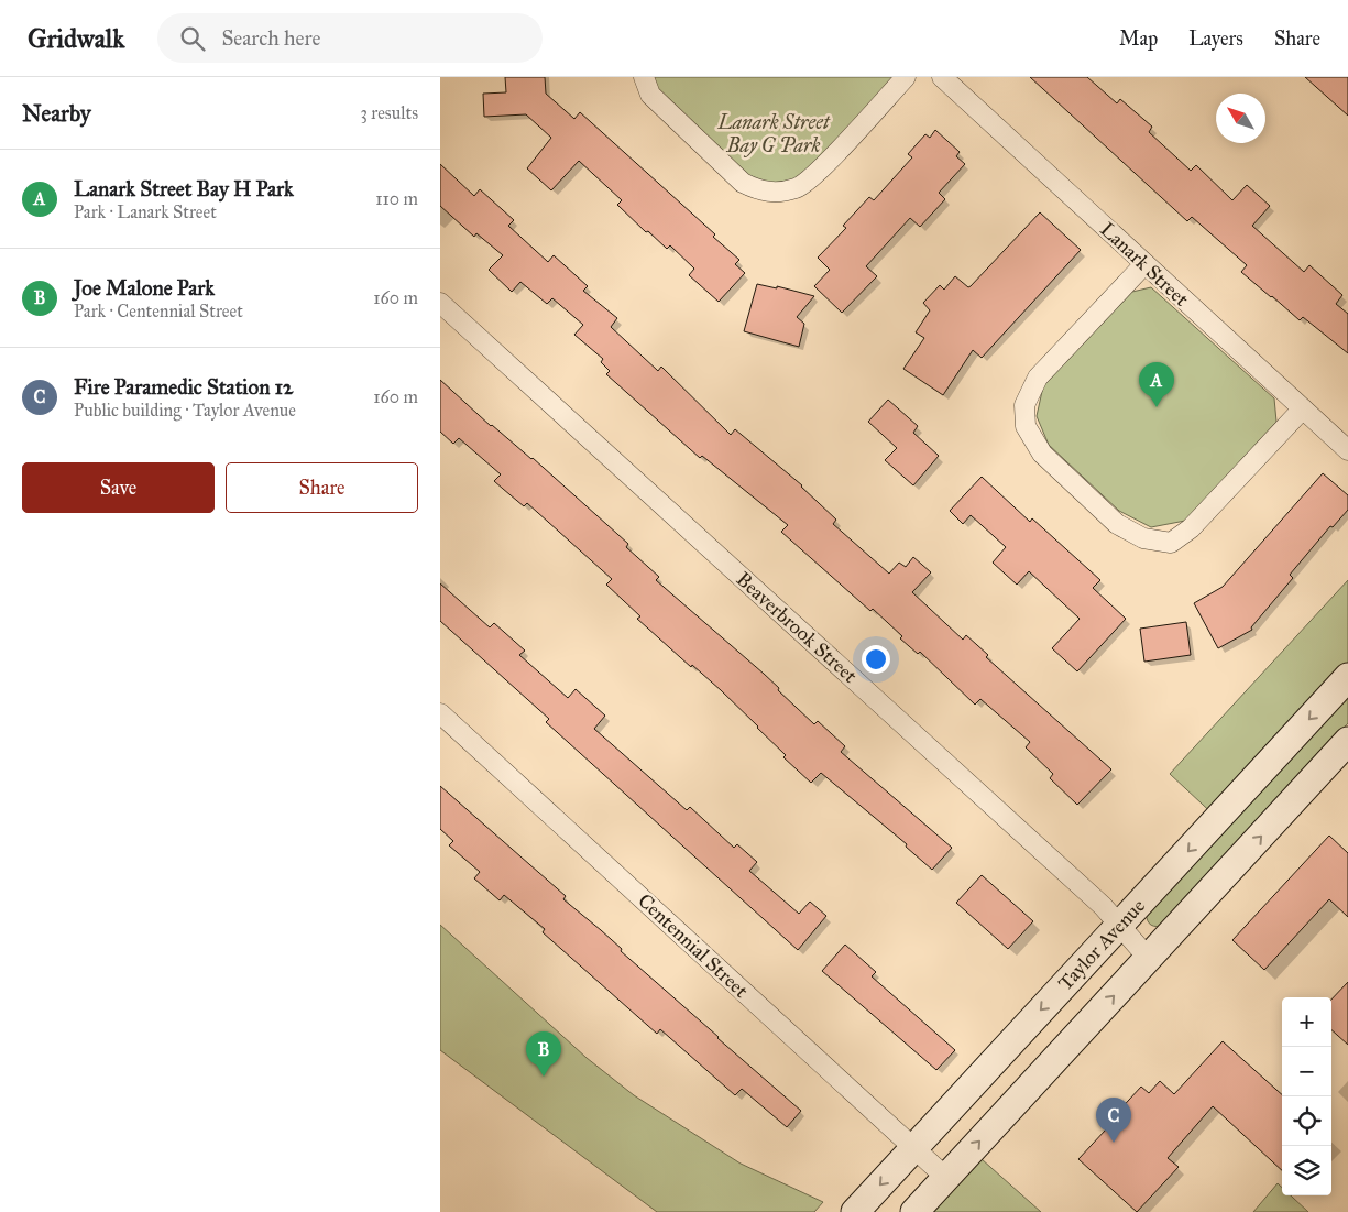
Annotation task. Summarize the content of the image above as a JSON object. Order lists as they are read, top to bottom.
{
  "streets": {
    "main road": ["Taylor Avenue"],
    "street": ["Lanark Street", "Beaverbrook Street", "Centennial Street"]
  },
  "crossings": [
    ["Beaverbrook Street", "Taylor Avenue"],
    ["Taylor Avenue", "Centennial Street"]
  ],
  "parks": ["Lanark Street Bay G Park"],
  "north": "top left",
  "page": {
    "header": "Gridwalk",
    "search": "Search here",
    "nav": ["Map", "Layers", "Share"],
    "heading": ["Nearby", "3 results"],
    "list": [
      {
        "mark": "A",
        "name": "Lanark Street Bay H Park",
        "note": "Park · Lanark Street",
        "value": "110 m"
      },
      {
        "mark": "B",
        "name": "Joe Malone Park",
        "note": "Park · Centennial Street",
        "value": "160 m"
      },
      {
        "mark": "C",
        "name": "Fire Paramedic Station 12",
        "note": "Public building · Taylor Avenue",
        "value": "160 m"
      }
    ],
    "pins": ["A", "B", "C"],
    "buttons": ["Save", "Share"],
    "map_buttons": ["+", "−"]
  }
}
